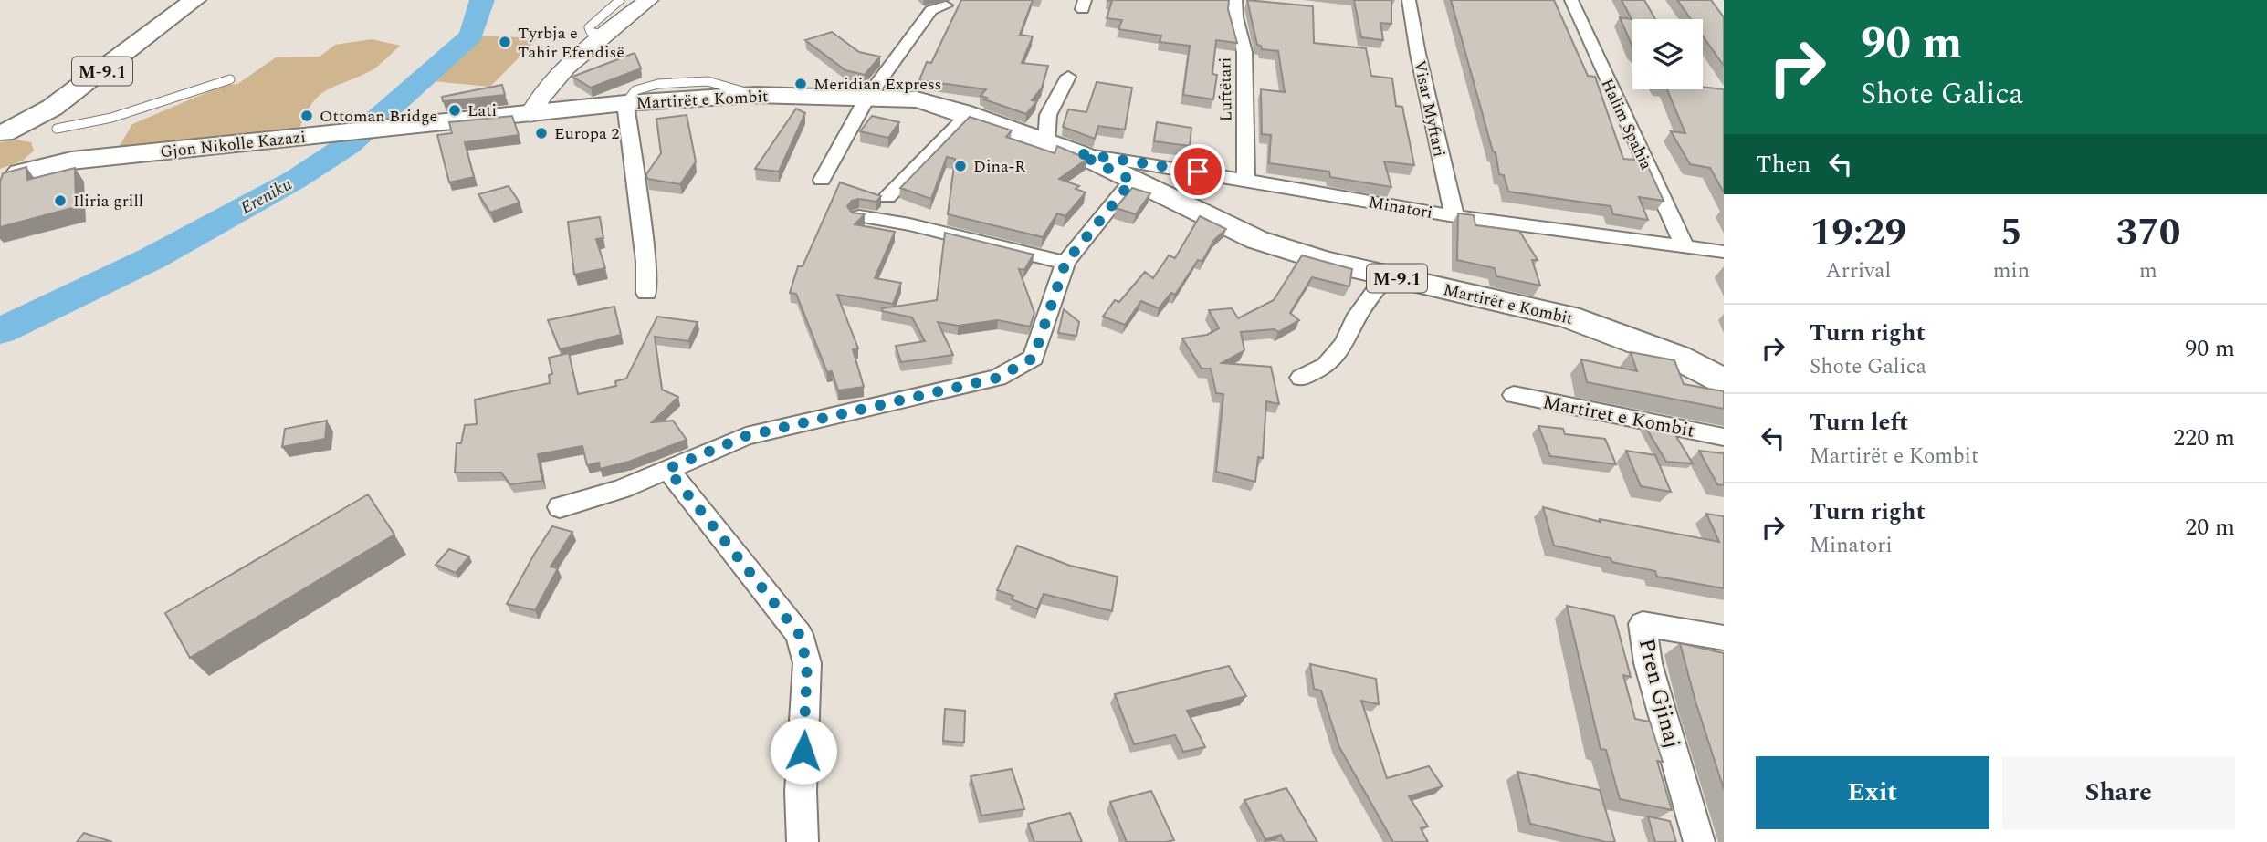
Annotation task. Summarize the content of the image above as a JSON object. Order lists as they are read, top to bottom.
{
  "streets": {
    "main road": ["M-9.1", "Martirët e Kombit", "Gjon Nikolle Kazazi"],
    "street": [
      "Luftëtari",
      "Visar Myftari",
      "Halim Spahia",
      "Minatori",
      "Martiret e Kombit",
      "Pren Gjinaj"
    ]
  },
  "crossings": [
    ["M-9.1", "Gjon Nikolle Kazazi"],
    ["Luftëtari", "Minatori"],
    ["Martirët e Kombit", "Gjon Nikolle Kazazi"],
    ["Martirët e Kombit", "Minatori"],
    ["Visar Myftari", "Minatori"],
    ["Halim Spahia", "Minatori"]
  ],
  "water": ["Ereniku"],
  "places": [
    "Tyrbja e Tahir Efendisë",
    "Meridian Express",
    "Lati",
    "Ottoman Bridge",
    "Europa 2",
    "Dina-R",
    "Iliria grill"
  ],
  "page": {
    "turn": ["90 m", "Shote Galica"],
    "then": "Then",
    "eta": [
      "19:29",
      "Arrival",
      "5",
      "min",
      "370",
      "m"
    ],
    "list": [
      {
        "name": "Turn right",
        "note": "Shote Galica",
        "value": "90 m"
      },
      {
        "name": "Turn left",
        "note": "Martirët e Kombit",
        "value": "220 m"
      },
      {
        "name": "Turn right",
        "note": "Minatori",
        "value": "20 m"
      }
    ],
    "buttons": ["Exit", "Share"]
  }
}
